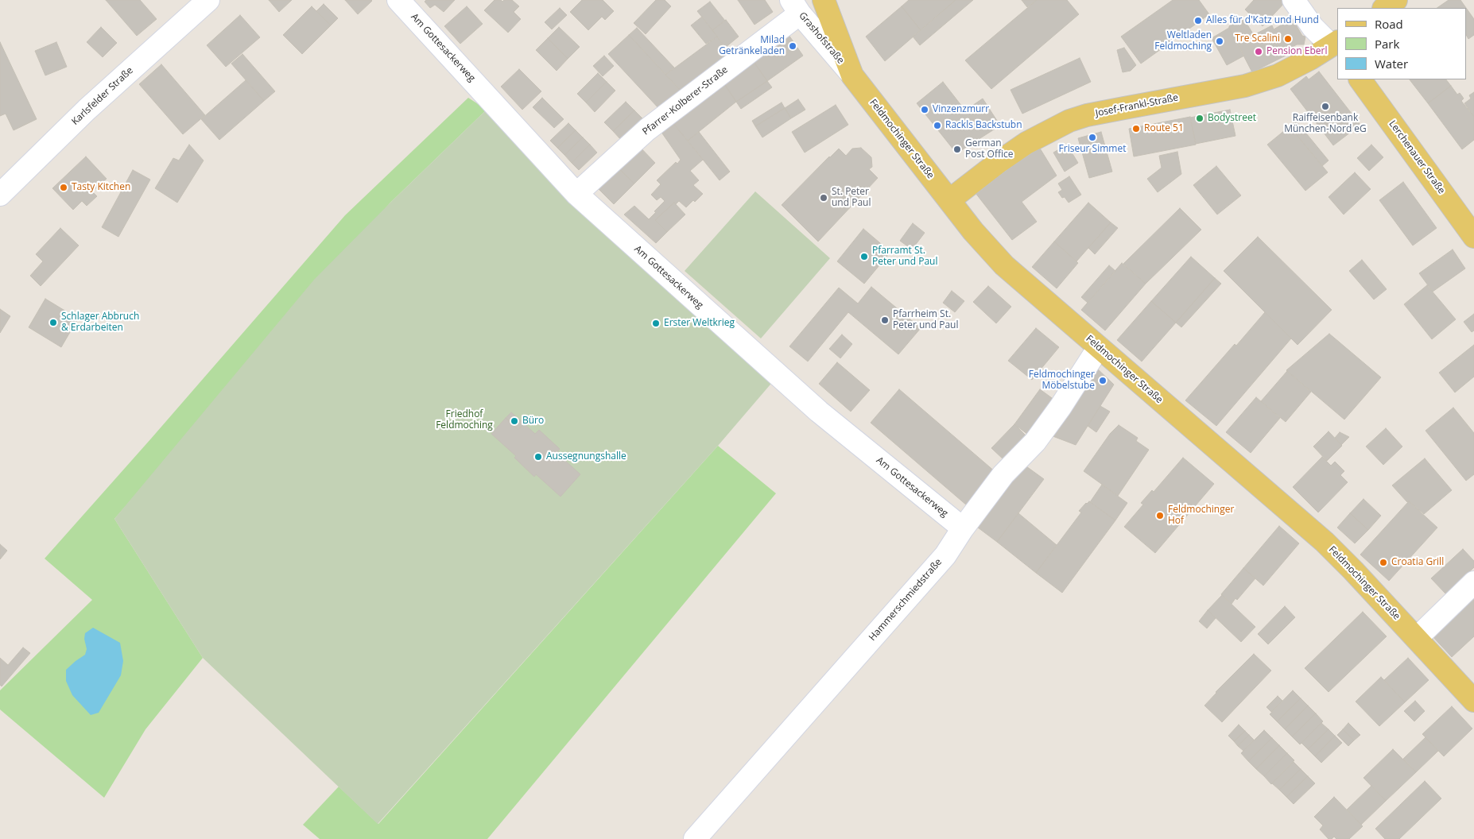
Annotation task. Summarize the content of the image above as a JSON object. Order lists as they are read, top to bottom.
{
  "streets": {
    "main road": ["Josef-Frankl-Straße", "Feldmochinger Straße", "Lerchenauer Straße"],
    "street": [
      "Grashofstraße",
      "Am Gottesackerweg",
      "Karlsfelder Straße",
      "Pfarrer-Kolberer-Straße",
      "Hammerschmiedstraße"
    ]
  },
  "crossings": [
    ["Grashofstraße", "Pfarrer-Kolberer-Straße"],
    ["Grashofstraße", "Feldmochinger Straße"],
    ["Am Gottesackerweg", "Pfarrer-Kolberer-Straße"],
    ["Am Gottesackerweg", "Hammerschmiedstraße"],
    ["Josef-Frankl-Straße", "Feldmochinger Straße"],
    ["Feldmochinger Straße", "Hammerschmiedstraße"]
  ],
  "parks": ["Friedhof Feldmoching"],
  "places": [
    "Alles für d'Katz und Hund",
    "Tre Scalini",
    "Weltladen Feldmoching",
    "Milad Getränkeladen",
    "Pension Eberl",
    "Raiffeisenbank München-Nord eG",
    "Vinzenzmurr",
    "Bodystreet",
    "Rackls Backstubn",
    "Route 51",
    "Friseur Simmet",
    "German Post Office",
    "Tasty Kitchen",
    "St. Peter und Paul",
    "Pfarramt St. Peter und Paul",
    "Pfarrheim St. Peter und Paul",
    "Schlager Abbruch & Erdarbeiten",
    "Erster Weltkrieg",
    "Feldmochinger Möbelstube",
    "Büro",
    "Aussegnungshalle",
    "Feldmochinger Hof",
    "Croatia Grill"
  ],
  "legend": ["Road", "Park", "Water"]
}
